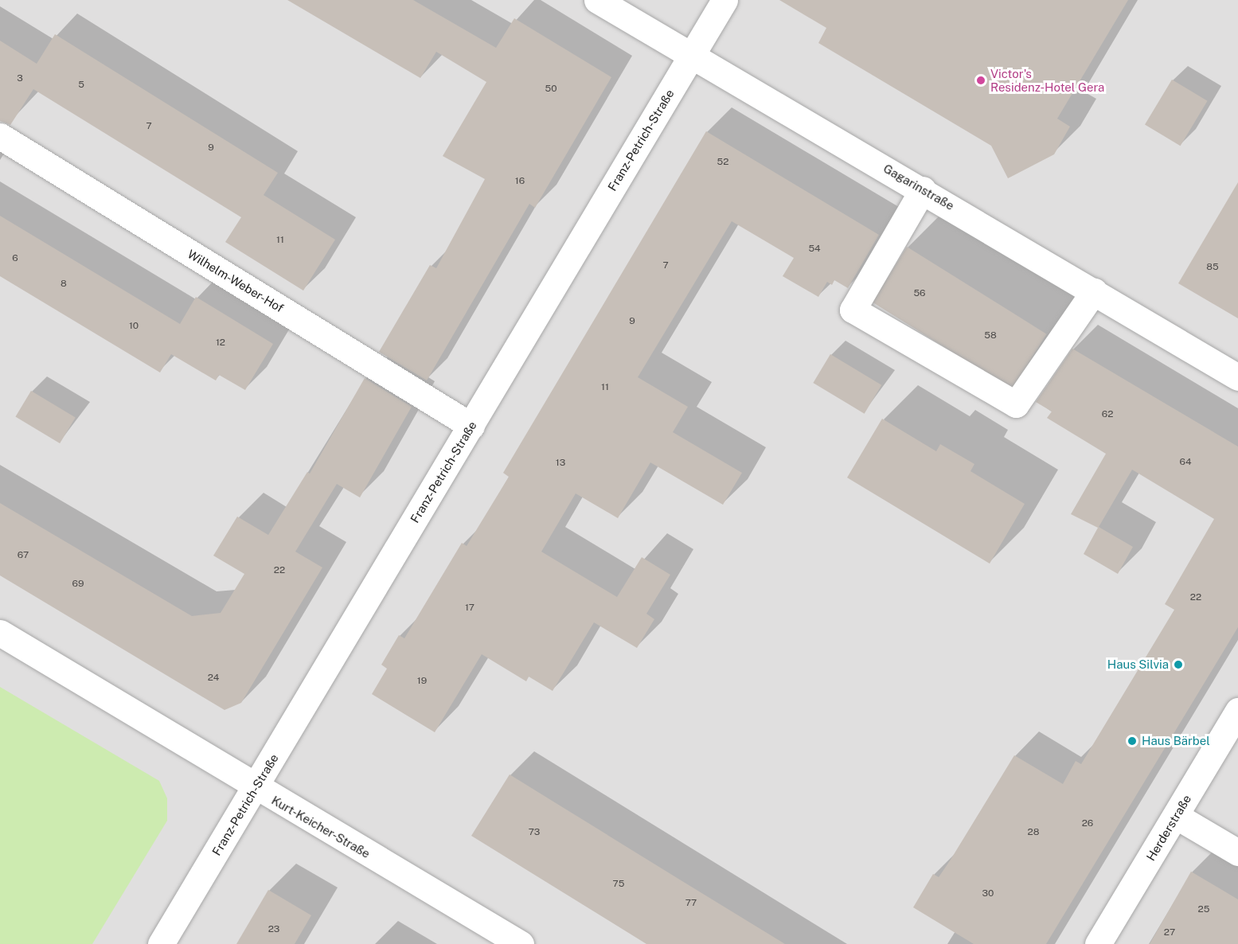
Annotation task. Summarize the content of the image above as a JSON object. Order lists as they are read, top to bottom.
{
  "streets": {
    "street": [
      "Franz-Petrich-Straße",
      "Gagarinstraße",
      "Wilhelm-Weber-Hof",
      "Kurt-Keicher-Straße",
      "Herderstraße"
    ]
  },
  "crossings": [
    ["Franz-Petrich-Straße", "Gagarinstraße"],
    ["Franz-Petrich-Straße", "Wilhelm-Weber-Hof"],
    ["Franz-Petrich-Straße", "Kurt-Keicher-Straße"]
  ],
  "places": ["Victor's Residenz-Hotel Gera", "Haus Silvia", "Haus Bärbel"],
  "house_numbers": [
    "3",
    "5",
    "50",
    "7",
    "9",
    "52",
    "16",
    "11",
    "54",
    "6",
    "7",
    "85",
    "8",
    "56",
    "9",
    "10",
    "58",
    "12",
    "11",
    "62",
    "64",
    "13",
    "67",
    "22",
    "69",
    "22",
    "17",
    "24",
    "19",
    "26",
    "73",
    "28",
    "75",
    "30",
    "77",
    "25",
    "23",
    "27"
  ]
}
